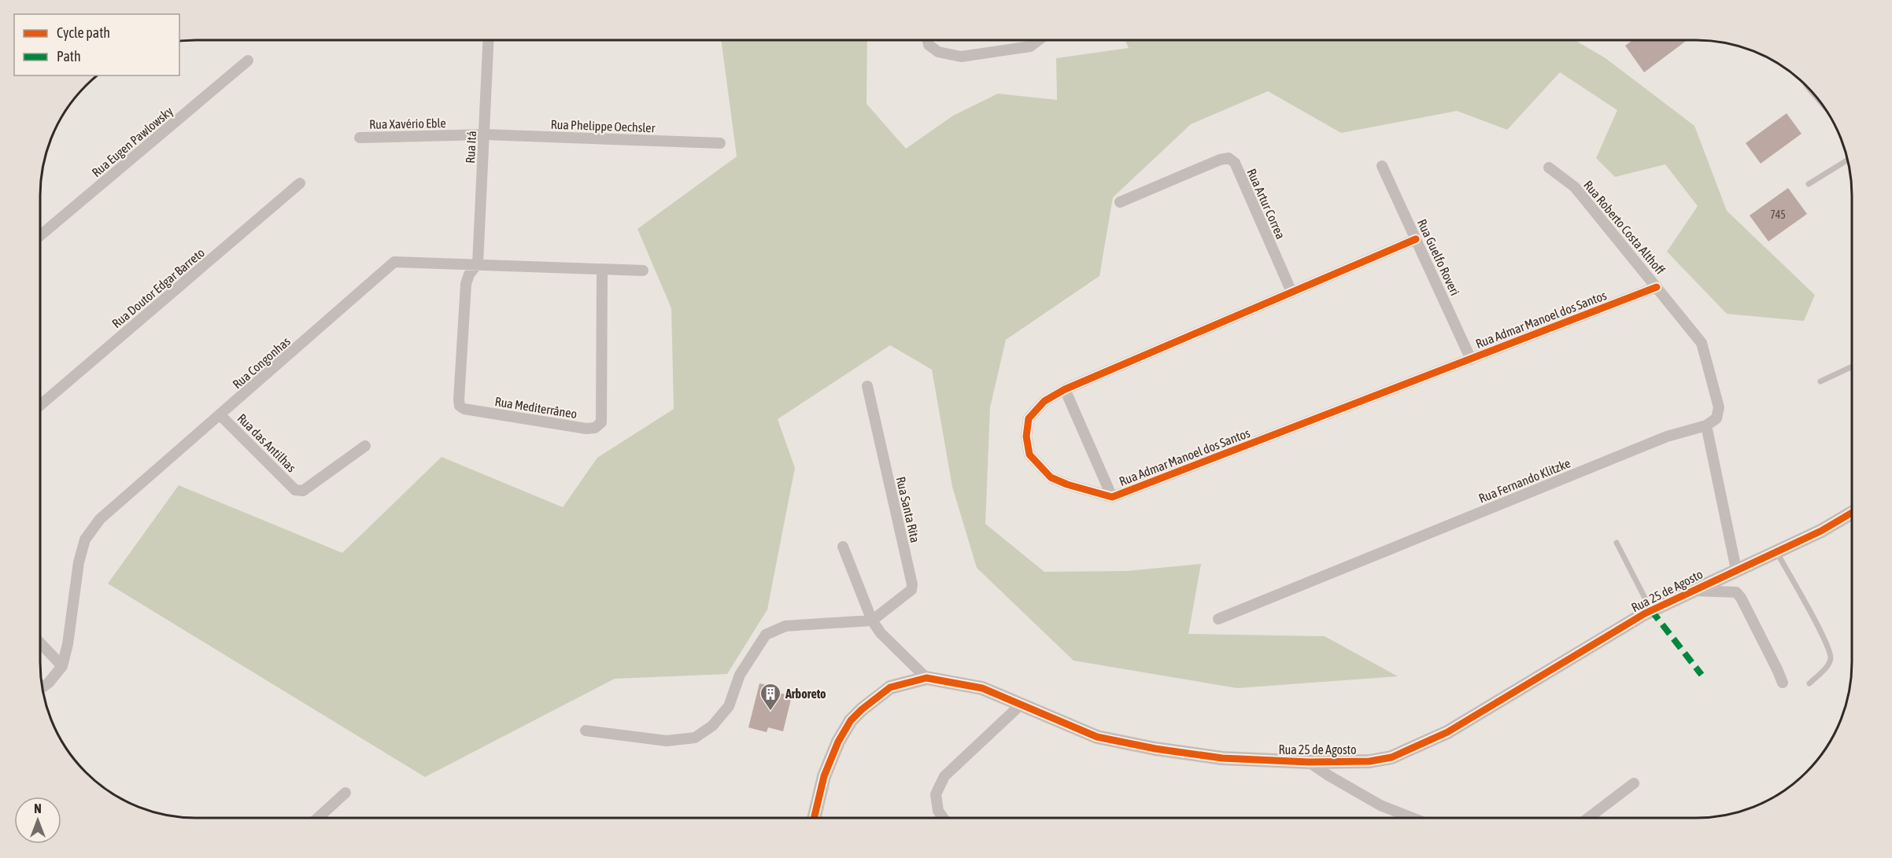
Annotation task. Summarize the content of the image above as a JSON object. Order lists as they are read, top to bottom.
{
  "streets": {
    "street": [
      "Rua Xavério Eble",
      "Rua Phelippe Oechsler",
      "Rua Eugen Pawlowsky",
      "Rua Itá",
      "Rua Artur Correa",
      "Rua Roberto Costa Althoff",
      "Rua Guelfo Roveri",
      "Rua Doutor Edgar Barreto",
      "Rua Admar Manoel dos Santos",
      "Rua Congonhas",
      "Rua Mediterrâneo",
      "Rua das Antilhas",
      "Rua Fernando Klitzke",
      "Rua Santa Rita",
      "Rua 25 de Agosto"
    ]
  },
  "crossings": [
    ["Rua Xavério Eble", "Rua Phelippe Oechsler"],
    ["Rua Xavério Eble", "Rua Itá"],
    ["Rua Phelippe Oechsler", "Rua Itá"],
    ["Rua Itá", "Rua Congonhas"],
    ["Rua Itá", "Rua Mediterrâneo"],
    ["Rua Artur Correa", "Rua Admar Manoel dos Santos"],
    ["Rua Roberto Costa Althoff", "Rua Admar Manoel dos Santos"],
    ["Rua Guelfo Roveri", "Rua Admar Manoel dos Santos"],
    ["Rua Congonhas", "Rua Mediterrâneo"],
    ["Rua Congonhas", "Rua das Antilhas"]
  ],
  "places": {
    "building": ["Arboreto"]
  },
  "house_numbers": ["745"],
  "legend": ["Cycle path", "Path"],
  "north": "top"
}
